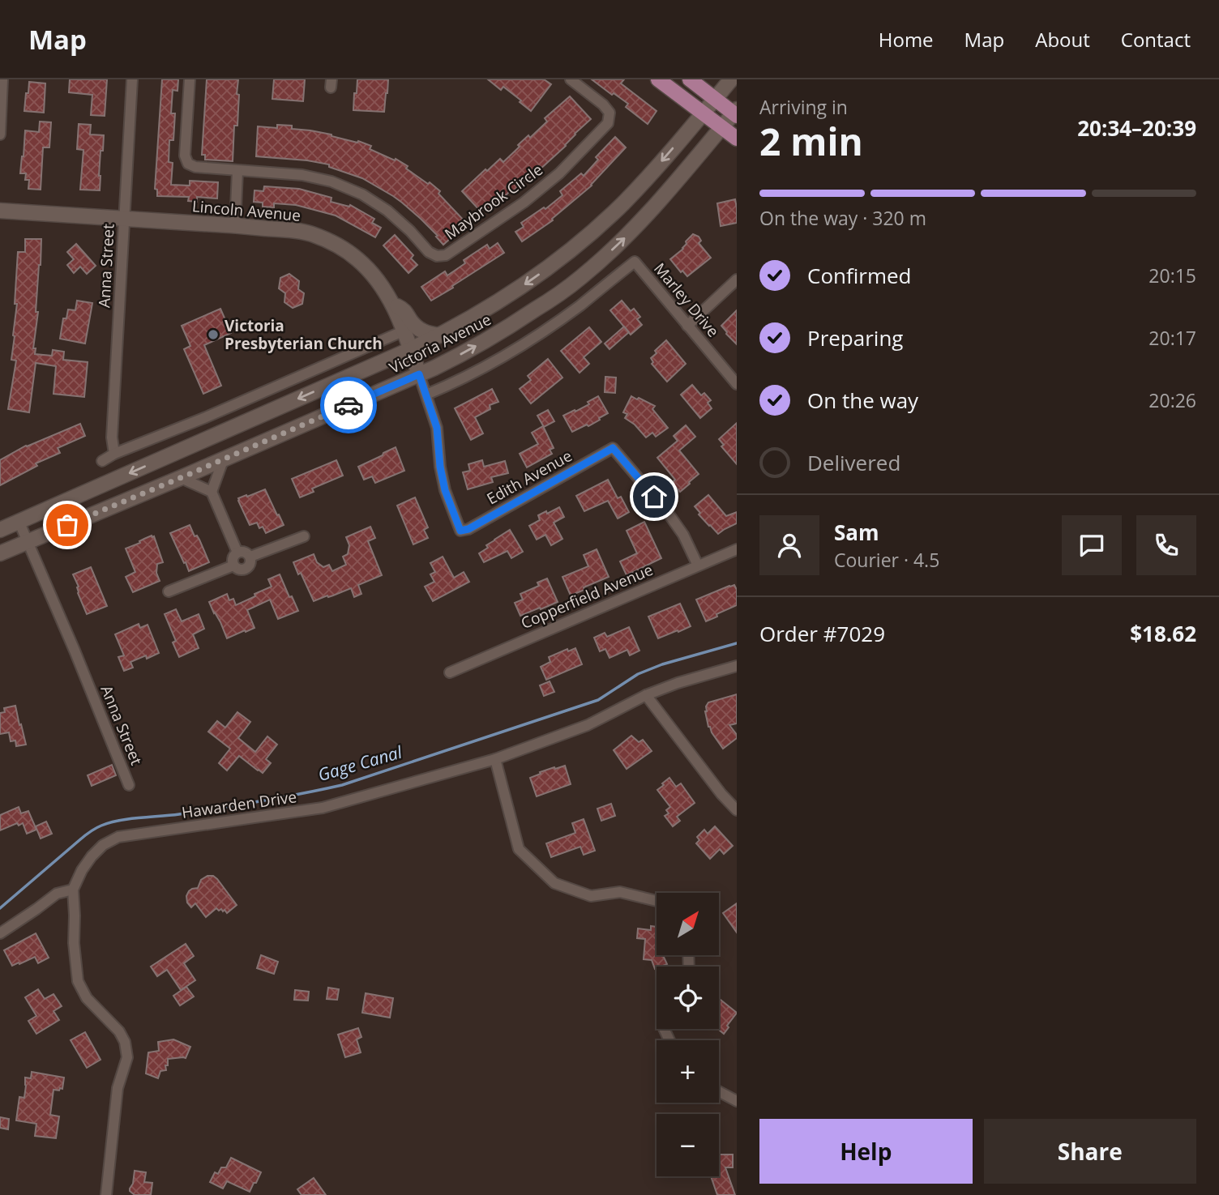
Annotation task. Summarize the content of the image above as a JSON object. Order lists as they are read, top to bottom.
{
  "streets": {
    "main road": ["Lincoln Avenue", "Victoria Avenue"],
    "street": [
      "Maybrook Circle",
      "Anna Street",
      "Marley Drive",
      "Edith Avenue",
      "Copperfield Avenue",
      "Hawarden Drive"
    ]
  },
  "crossings": [
    ["Lincoln Avenue", "Anna Street"],
    ["Lincoln Avenue", "Marley Drive"],
    ["Lincoln Avenue", "Victoria Avenue"],
    ["Lincoln Avenue", "Edith Avenue"],
    ["Anna Street", "Victoria Avenue"],
    ["Edith Avenue", "Copperfield Avenue"]
  ],
  "water": ["Gage Canal"],
  "places": ["Victoria Presbyterian Church"],
  "north": "top right",
  "page": {
    "header": "Map",
    "nav": [
      "Home",
      "Map",
      "About",
      "Contact"
    ],
    "heading": ["2 min", "Arriving in", "20:34–20:39"],
    "panel": [
      "Sam",
      "Courier · 4.5",
      "Order #7029",
      "$18.62"
    ],
    "bar": "On the way · 320 m",
    "list": [
      ["Confirmed", "20:15"],
      ["Preparing", "20:17"],
      ["On the way", "20:26"],
      "Delivered"
    ],
    "map_buttons": ["+", "−"],
    "buttons": ["Help", "Share"]
  }
}
